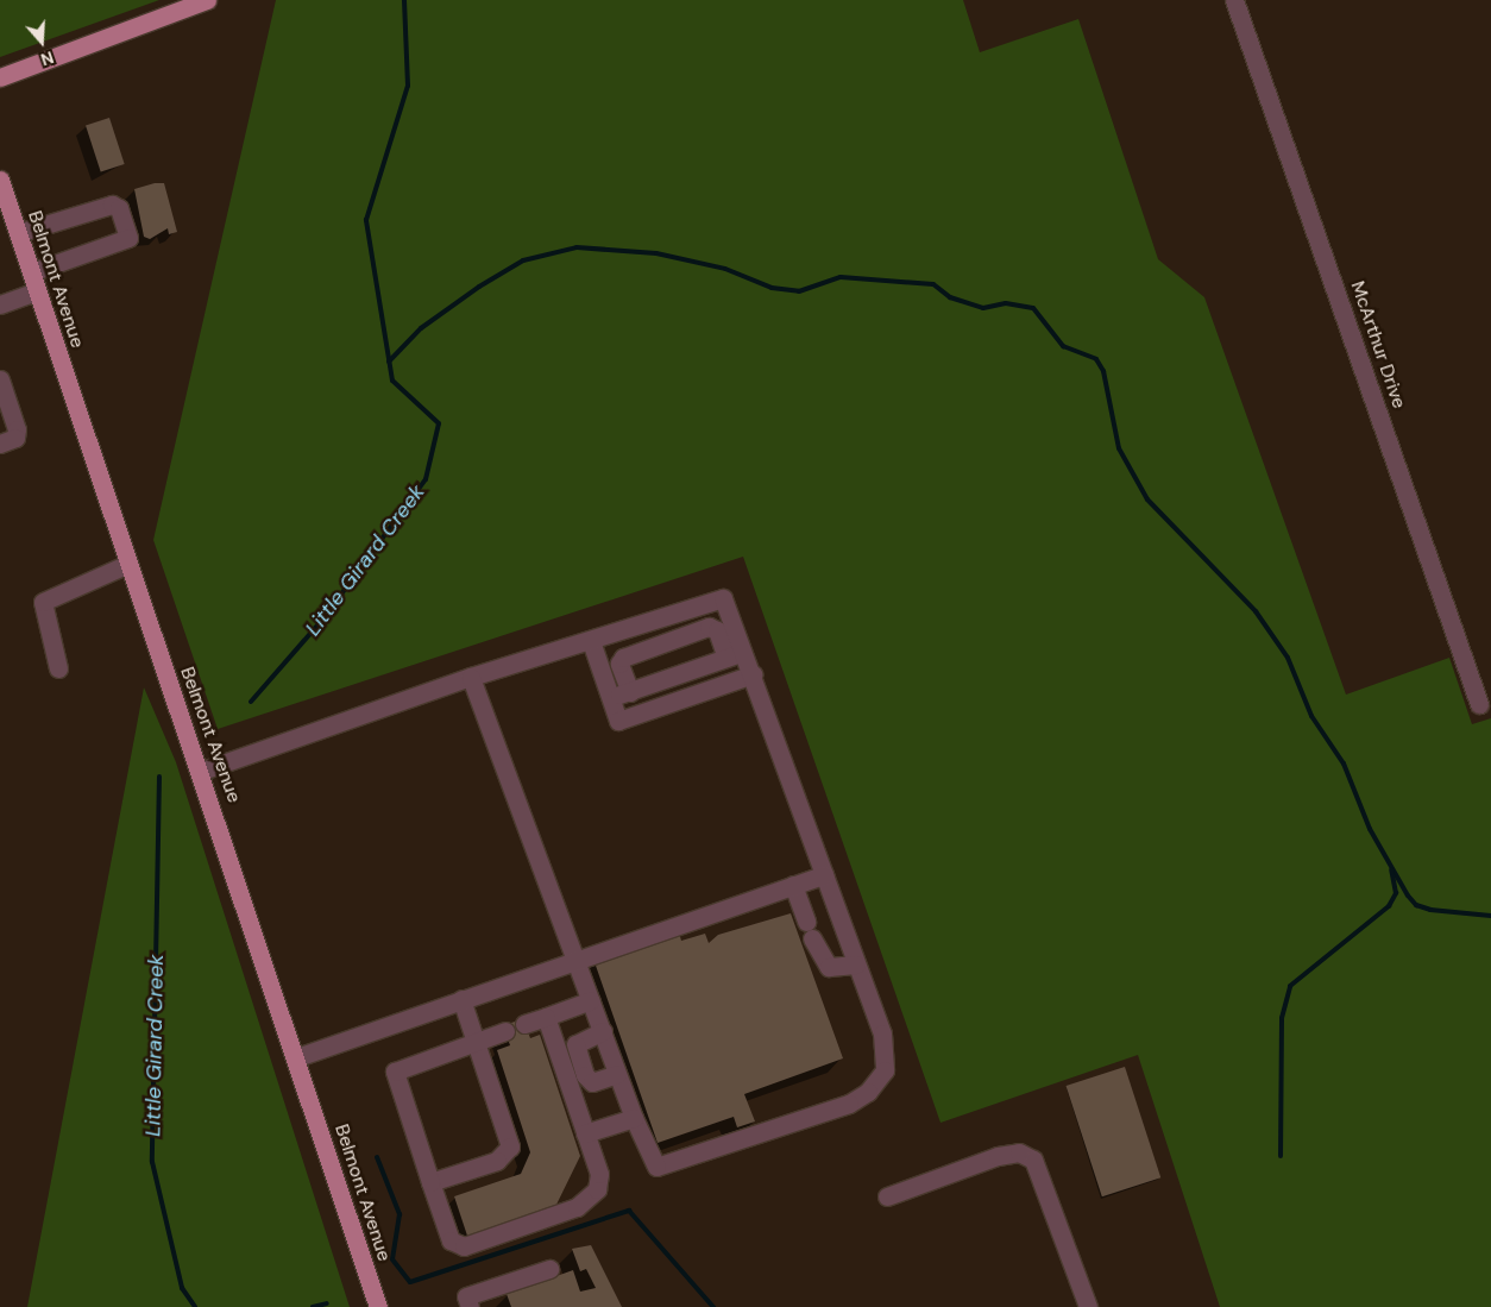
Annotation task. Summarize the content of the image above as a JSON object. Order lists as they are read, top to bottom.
{
  "streets": {
    "main road": ["Belmont Avenue"],
    "street": ["McArthur Drive"]
  },
  "water": ["Little Girard Creek"],
  "north": "bottom"
}
